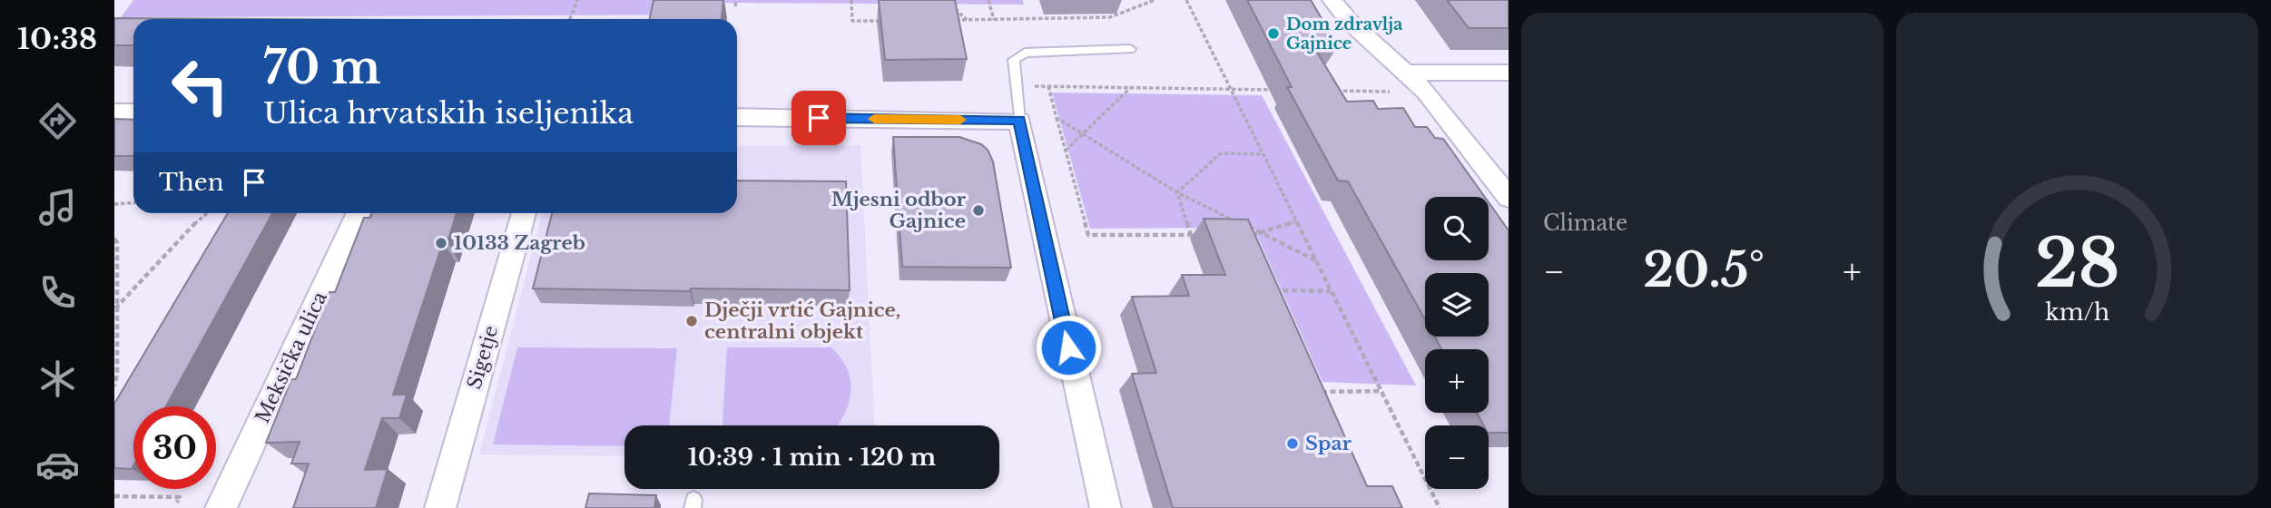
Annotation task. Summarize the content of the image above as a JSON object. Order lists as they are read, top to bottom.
{
  "streets": {
    "street": ["Meksička ulica", "Sigetje"]
  },
  "places": [
    "Dom zdravlja Gajnice",
    "Mjesni odbor Gajnice",
    "10133 Zagreb",
    "Dječji vrtić Gajnice, centralni objekt",
    "Spar"
  ],
  "page": {
    "tabs": "10:38",
    "tile": "Climate",
    "turn": ["70 m", "Ulica hrvatskih iseljenika"],
    "then": "Then",
    "map_buttons": ["+", "−"],
    "heat": ["−", "20.5°", "+"],
    "limit": "30",
    "trip": "10:39 · 1 min · 120 m",
    "gauge": ["28", "km/h"]
  }
}
